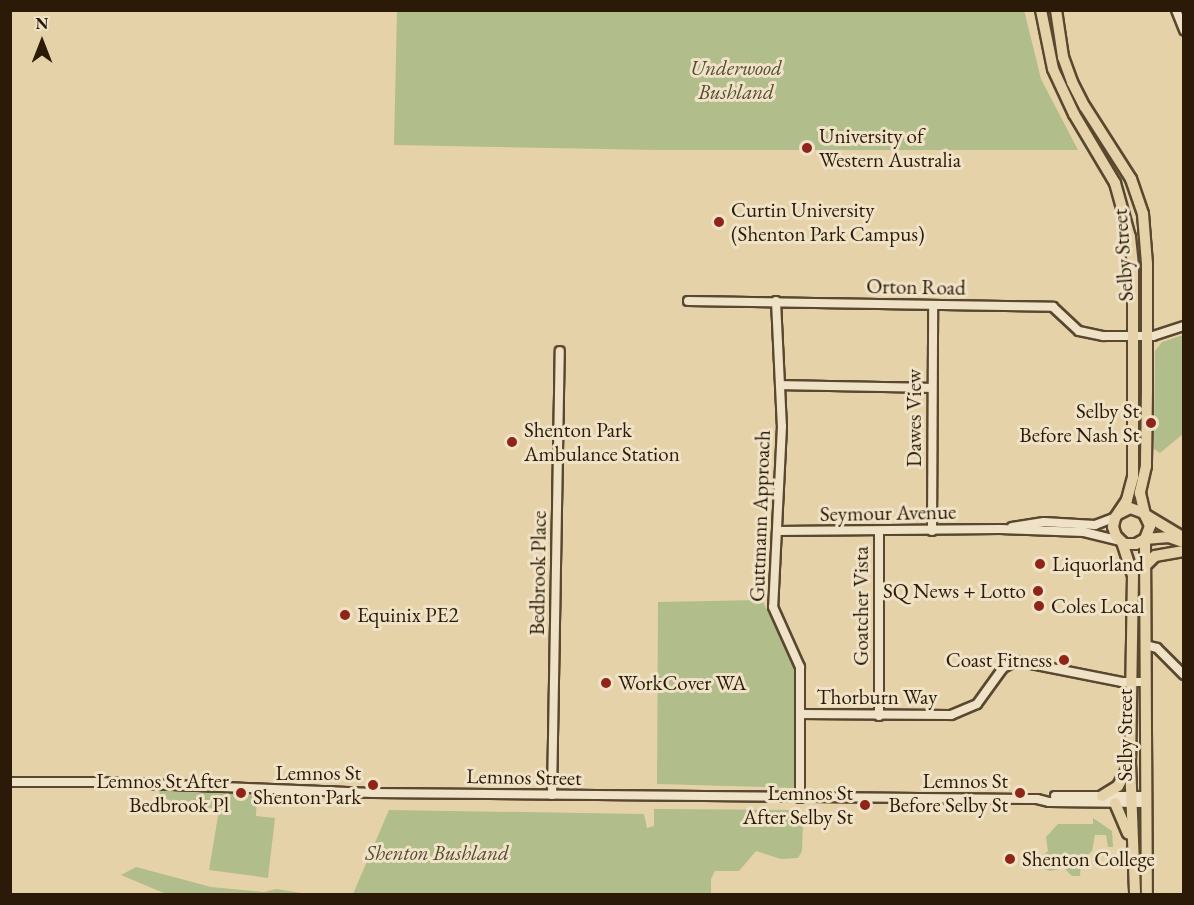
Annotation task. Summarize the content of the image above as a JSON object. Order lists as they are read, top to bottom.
{
  "streets": {
    "main road": ["Selby Street"],
    "street": [
      "Orton Road",
      "Dawes View",
      "Seymour Avenue",
      "Guttmann Approach",
      "Bedbrook Place",
      "Goatcher Vista",
      "Thorburn Way",
      "Lemnos Street"
    ]
  },
  "crossings": [
    ["Selby Street", "Orton Road"],
    ["Selby Street", "Seymour Avenue"],
    ["Selby Street", "Thorburn Way"],
    ["Selby Street", "Lemnos Street"],
    ["Orton Road", "Dawes View"],
    ["Orton Road", "Guttmann Approach"],
    ["Dawes View", "Seymour Avenue"],
    ["Seymour Avenue", "Guttmann Approach"],
    ["Seymour Avenue", "Goatcher Vista"],
    ["Guttmann Approach", "Thorburn Way"],
    ["Guttmann Approach", "Lemnos Street"],
    ["Bedbrook Place", "Lemnos Street"],
    ["Goatcher Vista", "Thorburn Way"]
  ],
  "parks": ["Underwood Bushland", "Shenton Bushland"],
  "places": [
    "University of Western Australia",
    "Curtin University (Shenton Park Campus)",
    "Selby St Before Nash St",
    "Shenton Park Ambulance Station",
    "Liquorland",
    "SQ News + Lotto",
    "Coles Local",
    "Equinix PE2",
    "Coast Fitness",
    "WorkCover WA",
    "Lemnos St Shenton Park",
    "Lemnos St After Bedbrook Pl",
    "Lemnos St Before Selby St",
    "Lemnos St After Selby St",
    "Shenton College"
  ],
  "north": "top"
}
